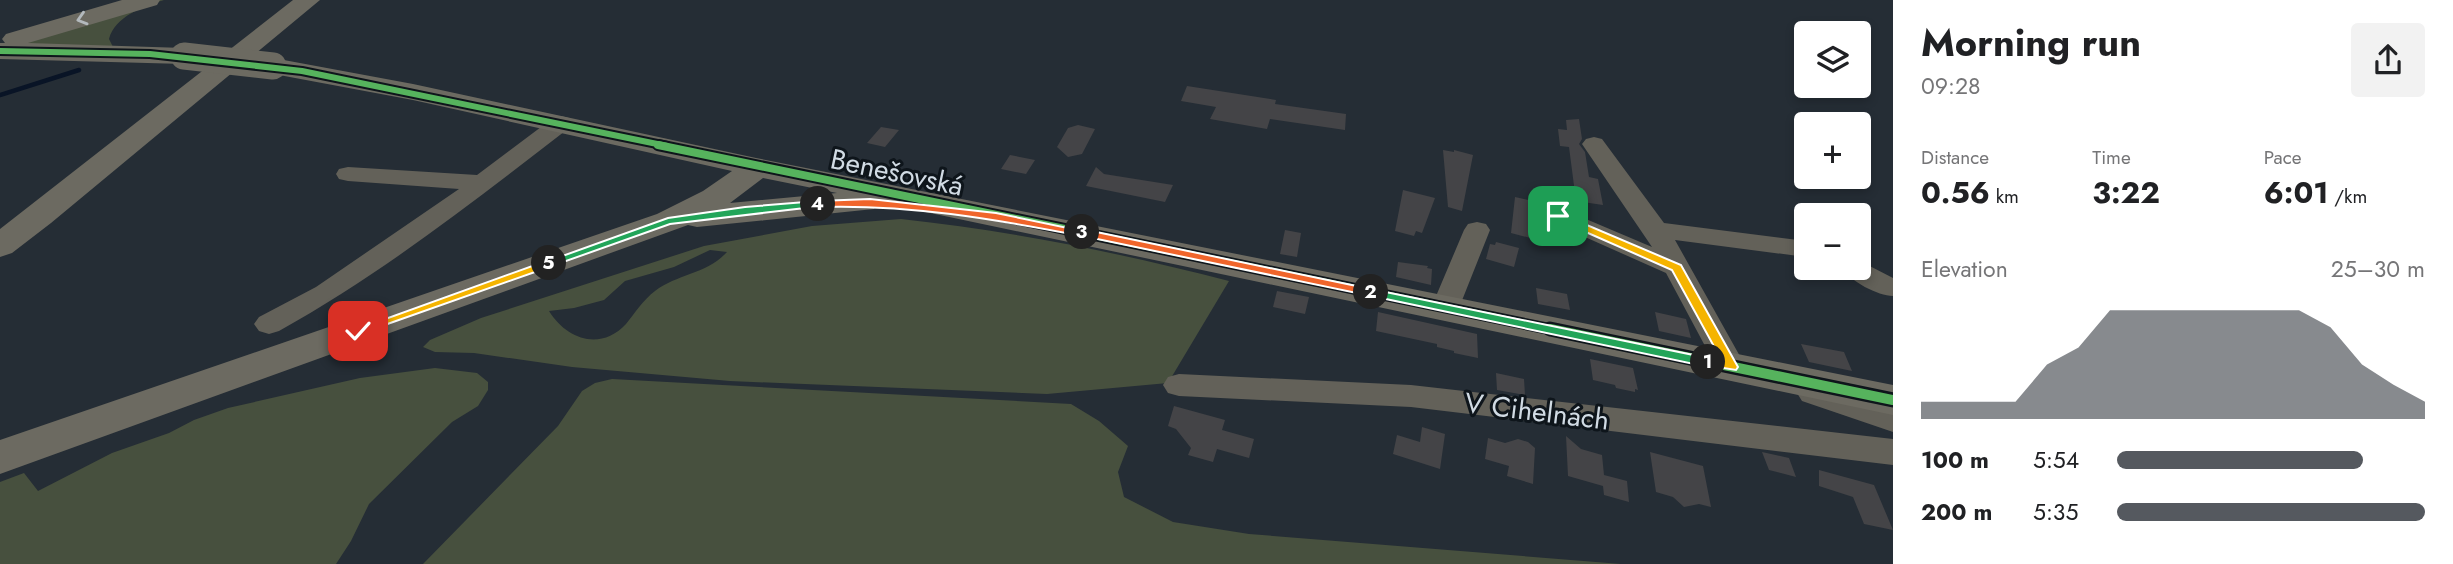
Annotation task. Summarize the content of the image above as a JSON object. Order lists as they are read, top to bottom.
{
  "streets": {
    "main road": ["Benešovská"],
    "street": ["V Cihelnách"]
  },
  "page": {
    "heading": ["Morning run", "09:28"],
    "map_buttons": ["+", "−"],
    "stats": [
      ["Distance", "0.56 km"],
      ["Time", "3:22"],
      ["Pace", "6:01 /km"]
    ],
    "pins": [
      "4",
      "3",
      "5",
      "2",
      "1"
    ],
    "chart": ["Elevation", "25–30 m"],
    "list": [
      {
        "name": "100 m",
        "note": "5:54"
      },
      {
        "name": "200 m",
        "note": "5:35"
      }
    ]
  }
}
